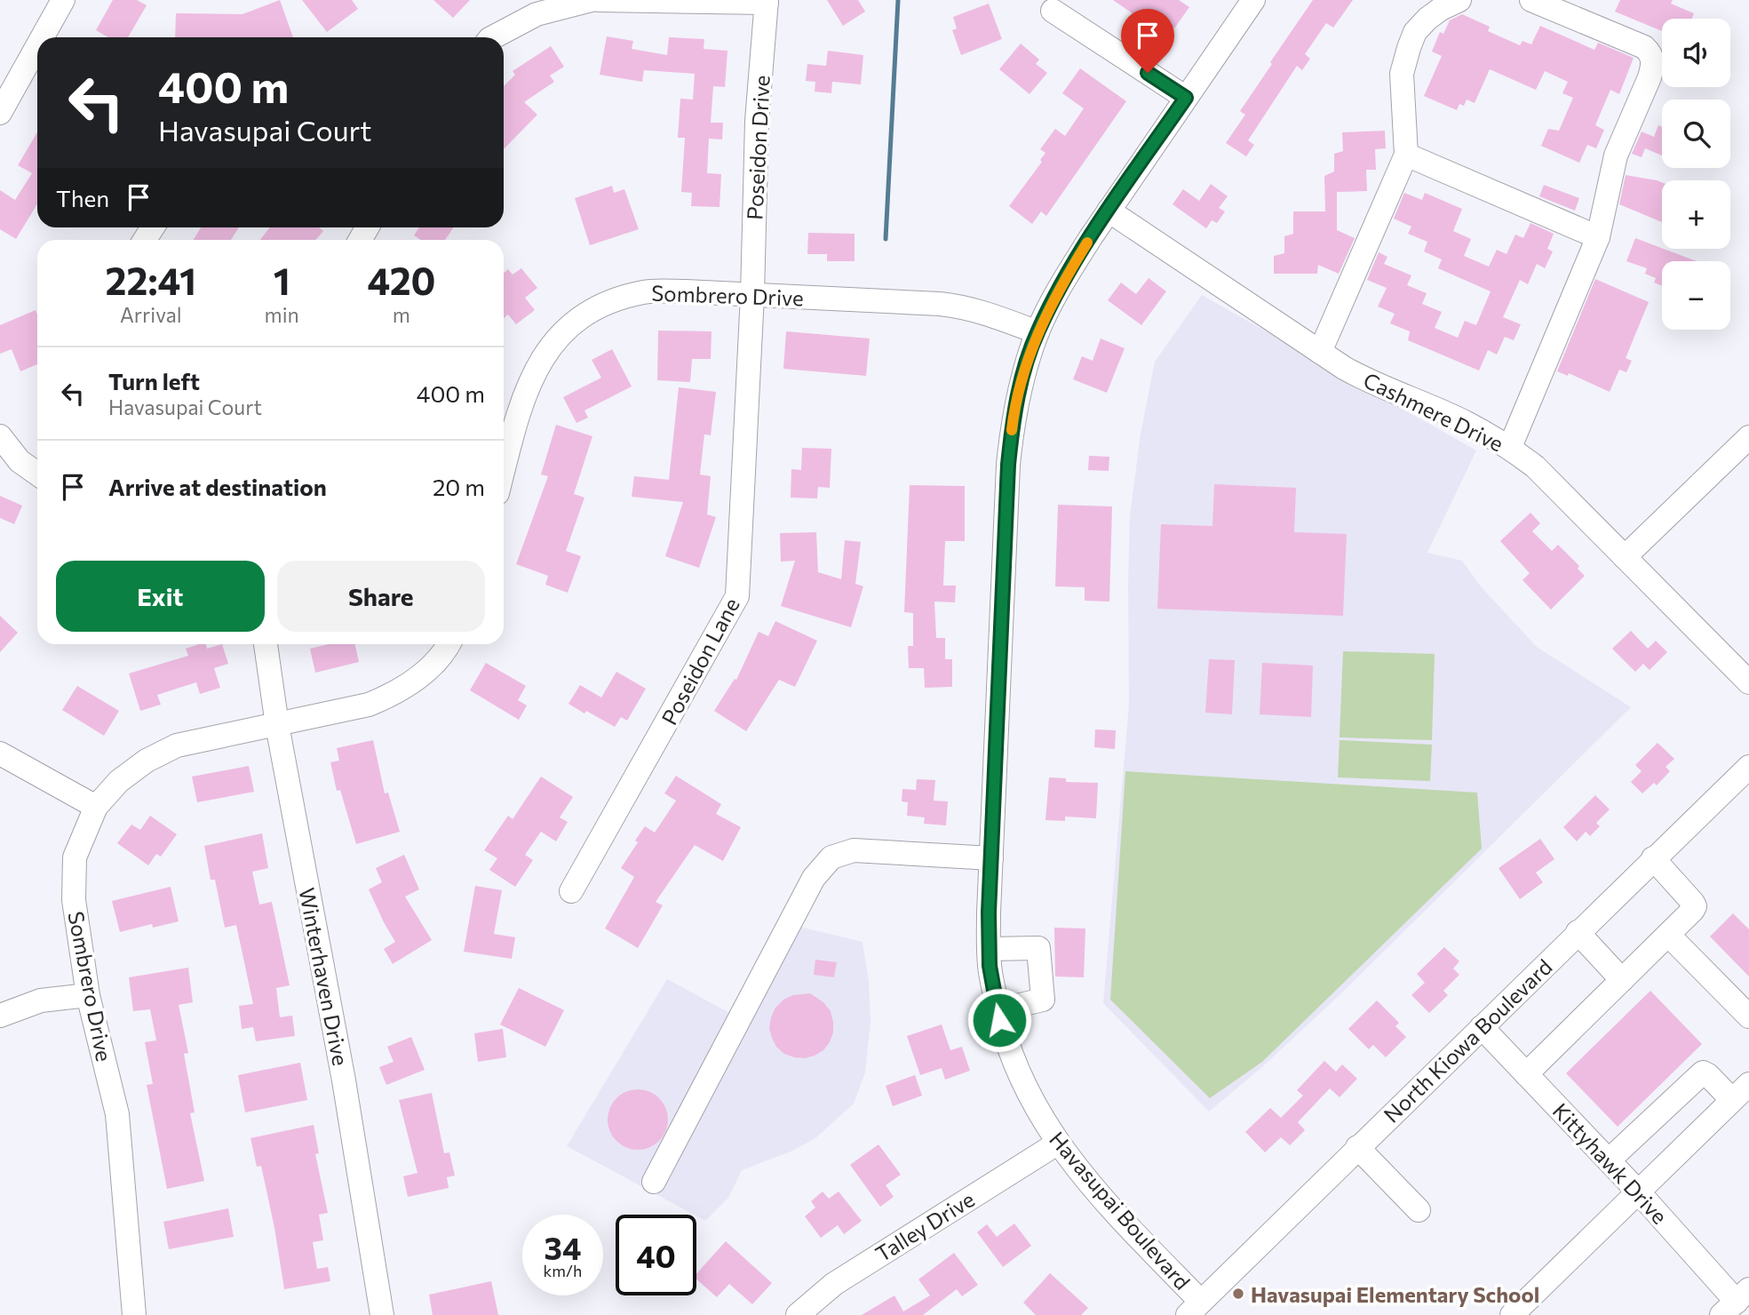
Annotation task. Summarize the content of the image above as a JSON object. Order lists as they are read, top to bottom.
{
  "streets": {
    "street": [
      "Poseidon Drive",
      "Sombrero Drive",
      "Cashmere Drive",
      "Poseidon Lane",
      "Winterhaven Drive",
      "North Kiowa Boulevard",
      "Kittyhawk Drive",
      "Havasupai Boulevard",
      "Talley Drive"
    ]
  },
  "crossings": [
    ["Poseidon Drive", "Sombrero Drive"],
    ["Poseidon Drive", "Poseidon Lane"],
    ["Sombrero Drive", "Poseidon Lane"],
    ["Sombrero Drive", "Winterhaven Drive"],
    ["Sombrero Drive", "Havasupai Boulevard"],
    ["Cashmere Drive", "Havasupai Boulevard"],
    ["North Kiowa Boulevard", "Kittyhawk Drive"],
    ["North Kiowa Boulevard", "Havasupai Boulevard"],
    ["Havasupai Boulevard", "Talley Drive"]
  ],
  "places": ["Havasupai Elementary School"],
  "page": {
    "map_buttons": ["+", "−"],
    "turn": ["400 m", "Havasupai Court"],
    "then": "Then",
    "eta": [
      "22:41",
      "Arrival",
      "1",
      "min",
      "420",
      "m"
    ],
    "list": [
      {
        "name": "Turn left",
        "note": "Havasupai Court",
        "value": "400 m"
      },
      {
        "name": "Arrive at destination",
        "value": "20 m"
      }
    ],
    "buttons": ["Exit", "Share"],
    "speed": "34 km/h",
    "limit": "40"
  }
}
